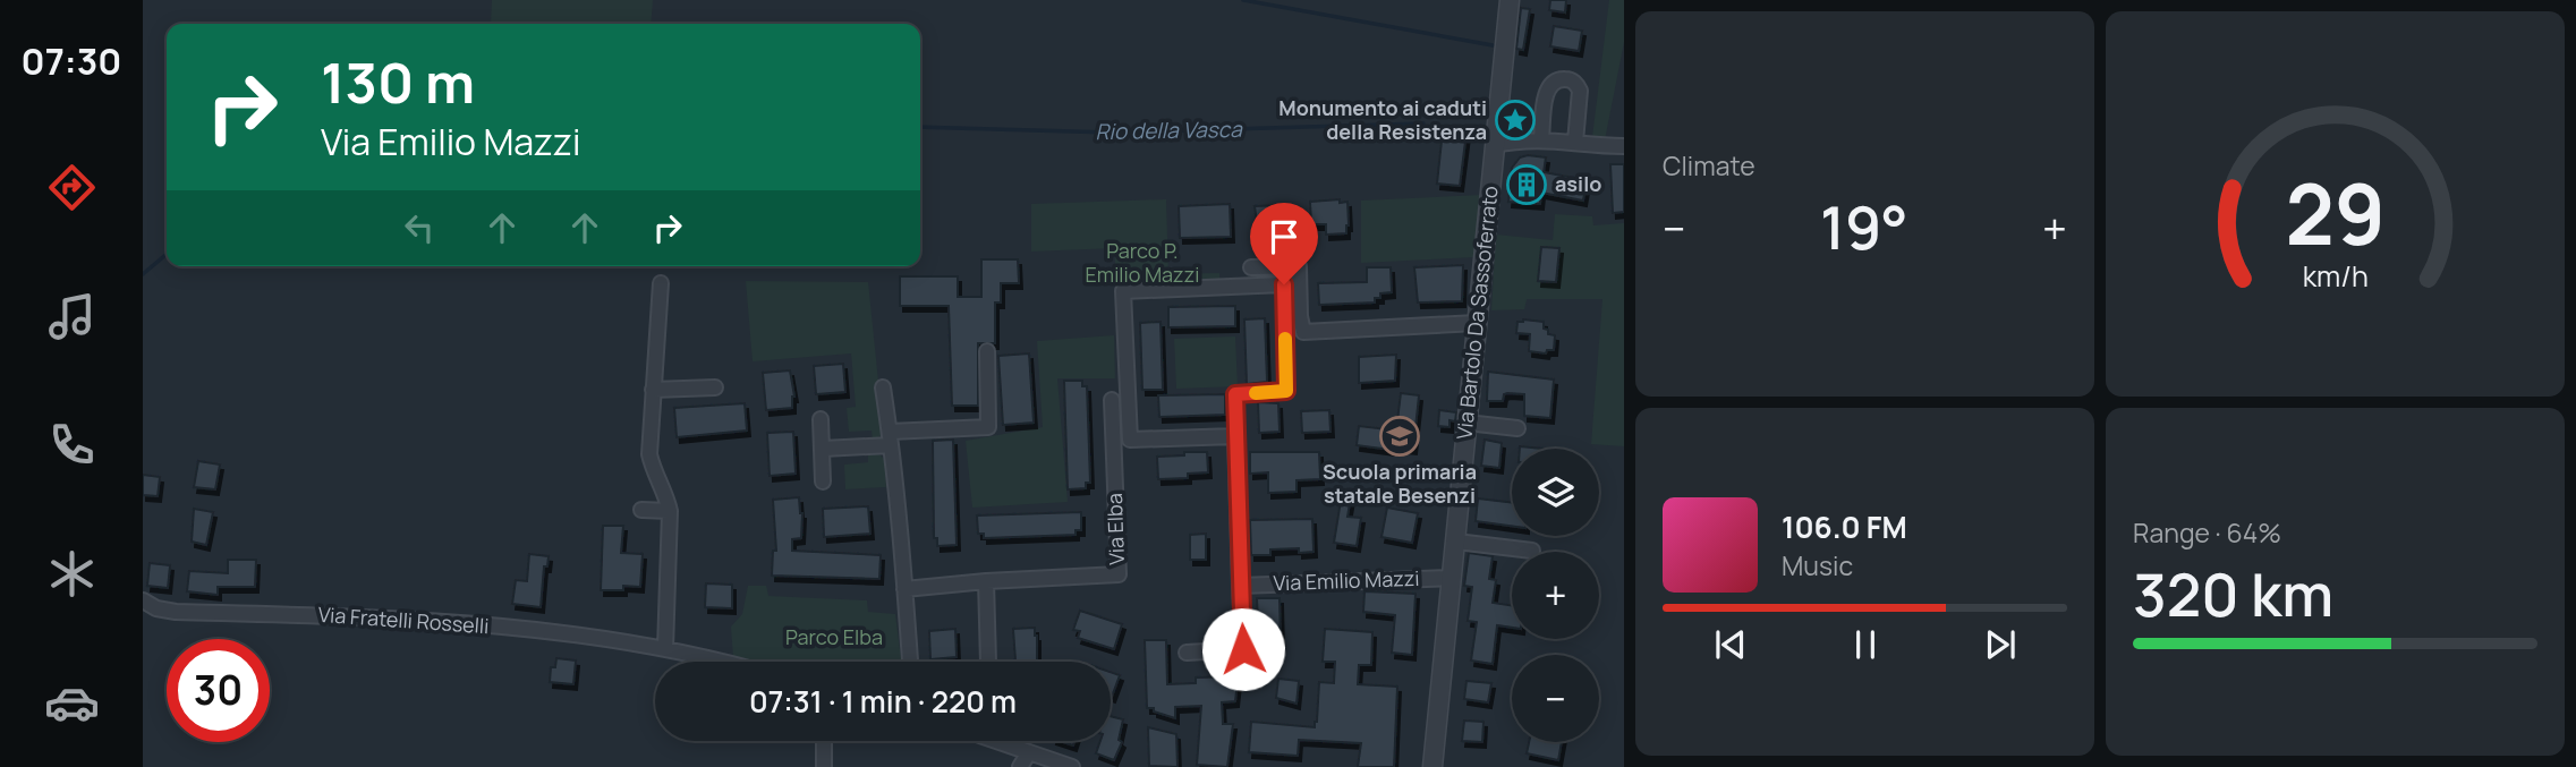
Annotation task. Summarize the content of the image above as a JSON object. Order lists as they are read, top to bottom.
{
  "streets": {
    "street": [
      "Via Bartolo Da Sassoferrato",
      "Via Elba",
      "Via Emilio Mazzi",
      "Via Fratelli Rosselli"
    ]
  },
  "crossings": [
    ["Via Bartolo Da Sassoferrato", "Via Emilio Mazzi"]
  ],
  "water": ["Rio della Vasca"],
  "parks": ["Parco P. Emilio Mazzi", "Parco Elba"],
  "places": {
    "place": ["Monumento ai caduti della Resistenza"],
    "building": ["asilo"],
    "school or university": ["Scuola primaria statale Besenzi"]
  },
  "page": {
    "tabs": "07:30",
    "tile": [
      "Climate",
      ["Range · 64%", "320 km"]
    ],
    "turn": ["130 m", "Via Emilio Mazzi"],
    "heat": ["−", "19°", "+"],
    "map_buttons": ["+", "−"],
    "song": ["106.0 FM", "Music"],
    "limit": "30",
    "trip": "07:31 · 1 min · 220 m",
    "gauge": ["29", "km/h"]
  }
}
